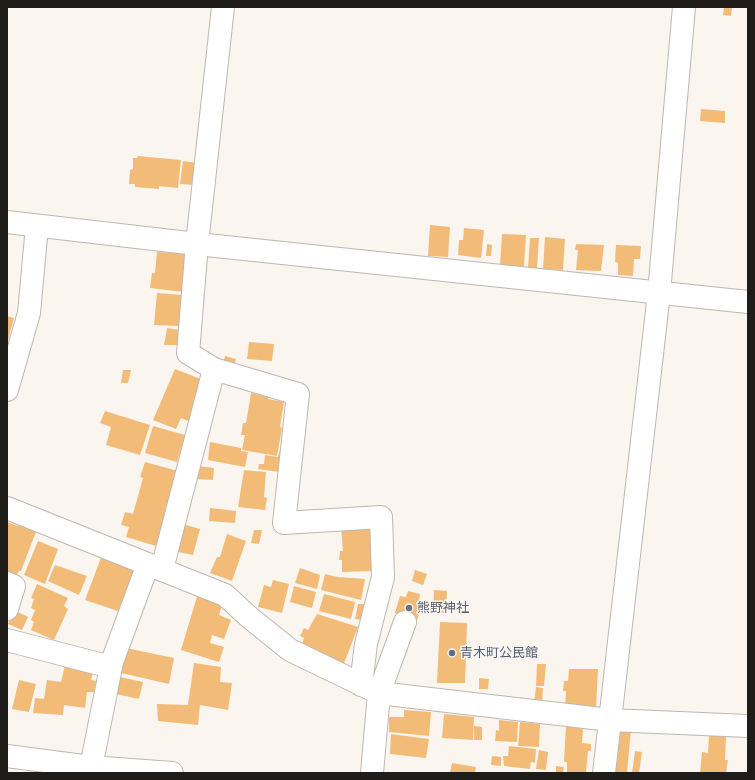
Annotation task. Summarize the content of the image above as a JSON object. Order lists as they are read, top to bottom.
{
  "places": ["熊野神社", "青木町公民館"]
}
